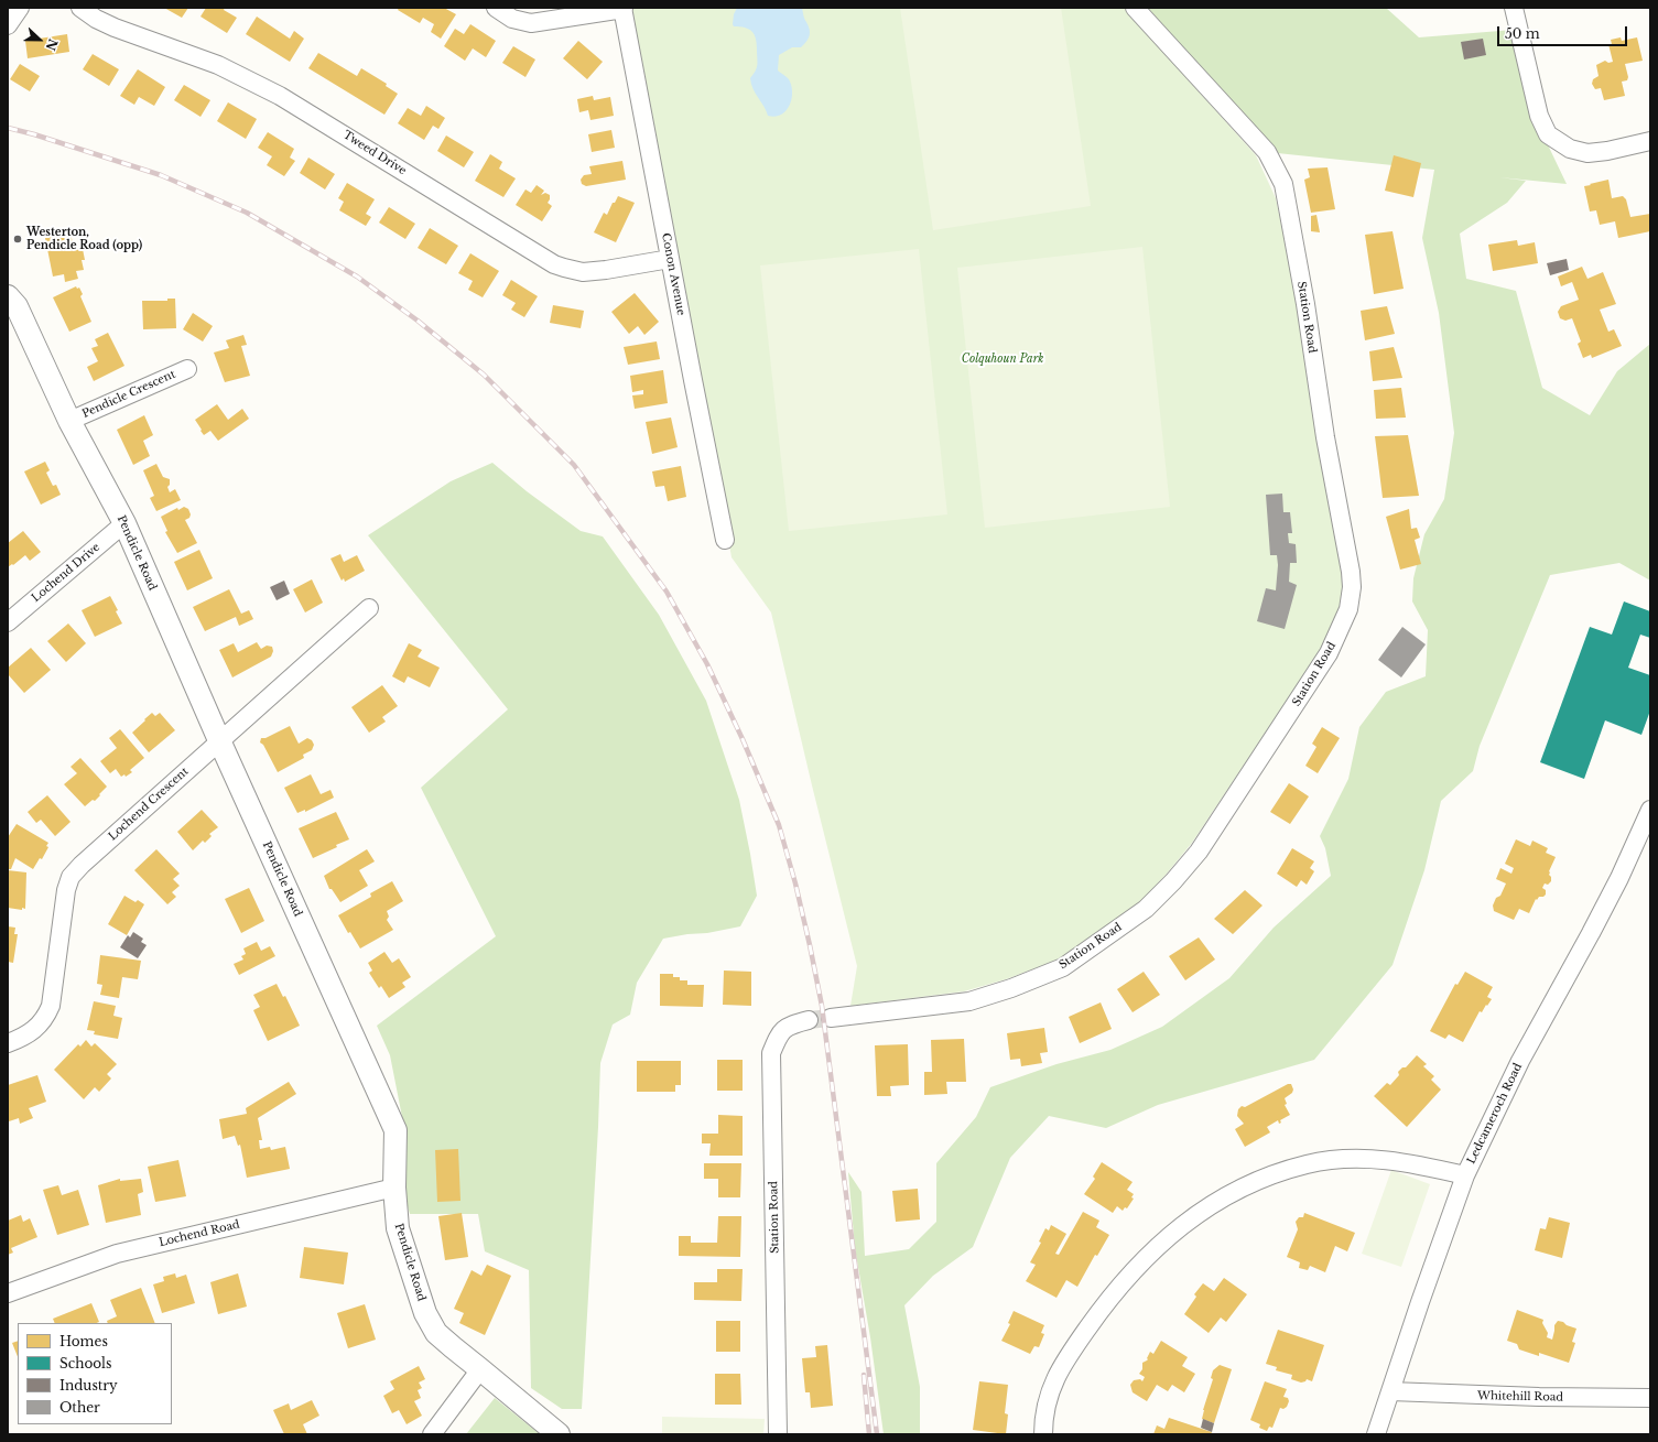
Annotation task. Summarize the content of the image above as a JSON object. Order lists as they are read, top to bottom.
{
  "streets": {
    "street": [
      "Tweed Drive",
      "Conon Avenue",
      "Station Road",
      "Pendicle Crescent",
      "Pendicle Road",
      "Lochend Drive",
      "Lochend Crescent",
      "Ledcameroch Road",
      "Lochend Road",
      "Whitehill Road"
    ]
  },
  "crossings": [
    ["Tweed Drive", "Conon Avenue"],
    ["Pendicle Crescent", "Pendicle Road"],
    ["Pendicle Road", "Lochend Drive"],
    ["Pendicle Road", "Lochend Crescent"],
    ["Pendicle Road", "Lochend Road"],
    ["Ledcameroch Road", "Whitehill Road"]
  ],
  "parks": ["Colquhoun Park"],
  "places": ["Westerton, Pendicle Road (opp)"],
  "legend": [
    "Homes",
    "Schools",
    "Industry",
    "Other"
  ],
  "scale_bar": "50 m",
  "north": "right"
}
